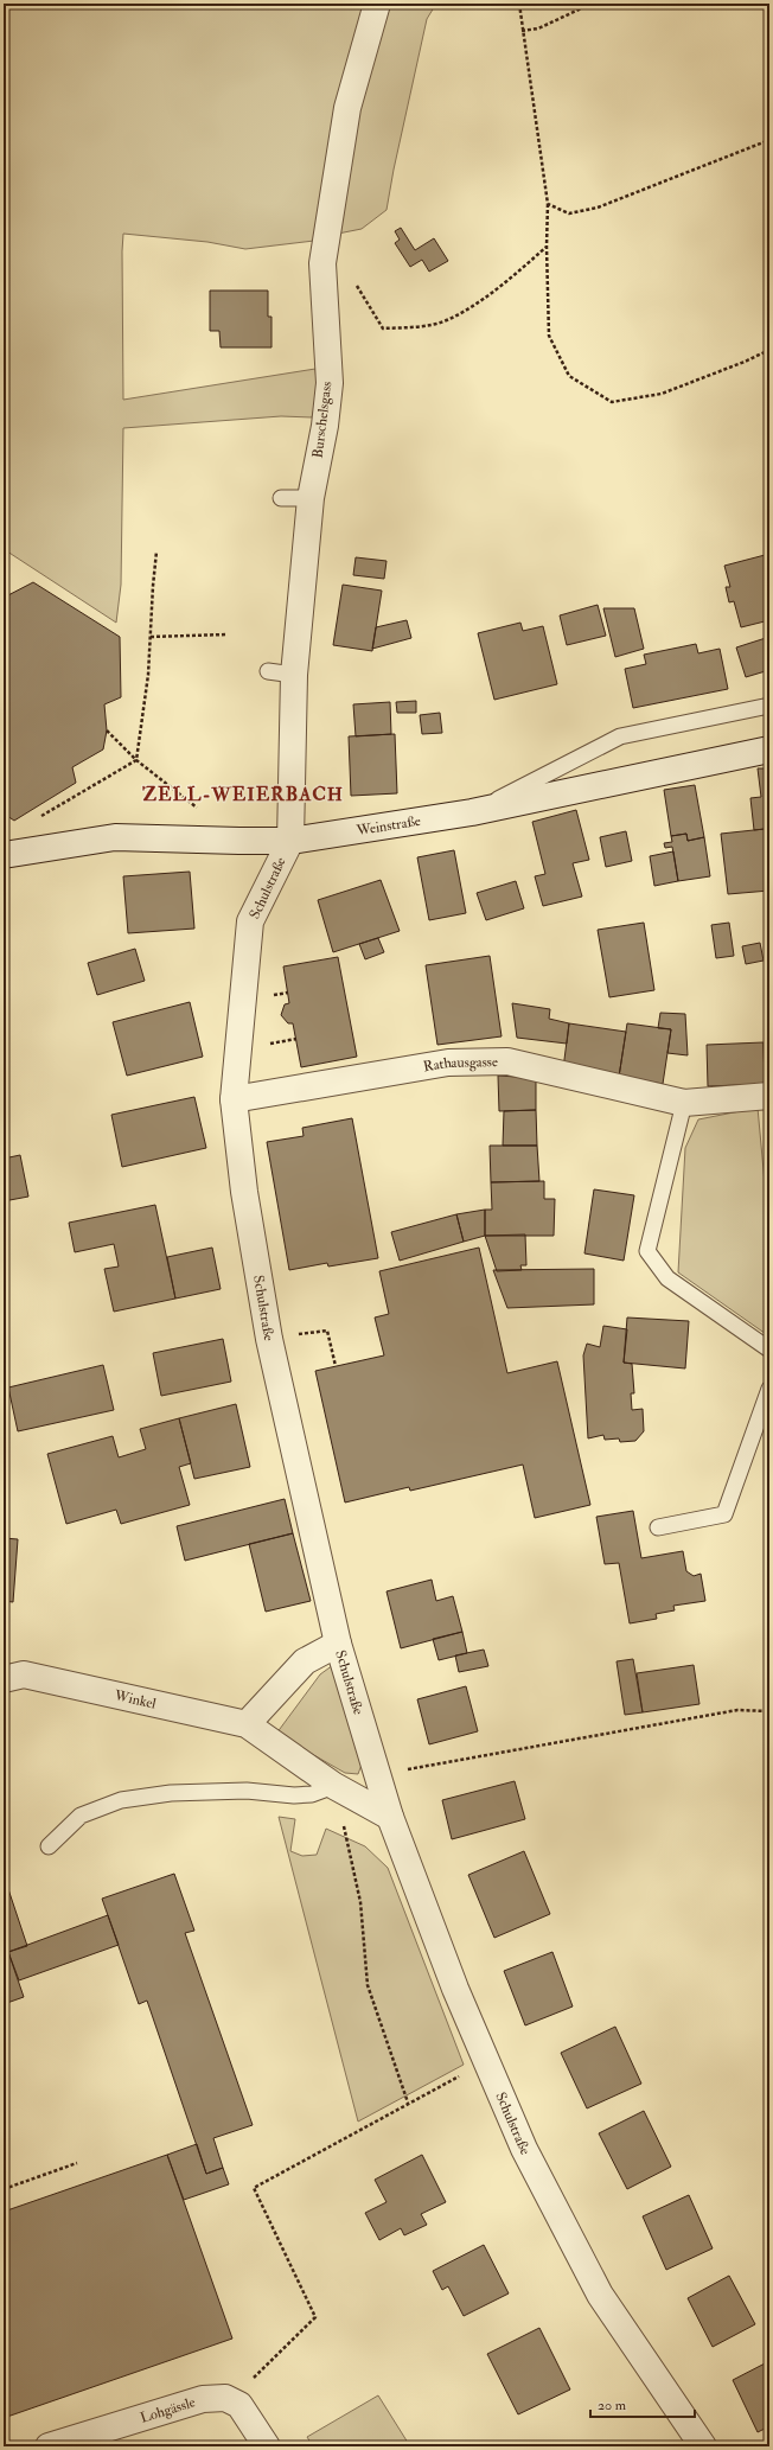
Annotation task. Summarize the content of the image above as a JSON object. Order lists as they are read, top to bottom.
{
  "streets": {
    "street": [
      "Burschelsgass",
      "Weinstraße",
      "Schulstraße",
      "Rathausgasse",
      "Winkel",
      "Lohgässle"
    ]
  },
  "crossings": [
    ["Burschelsgass", "Weinstraße"],
    ["Burschelsgass", "Schulstraße"],
    ["Weinstraße", "Schulstraße"],
    ["Schulstraße", "Rathausgasse"],
    ["Schulstraße", "Winkel"]
  ],
  "districts": ["ZELL-WEIERBACH"],
  "scale_bar": "20 m"
}
